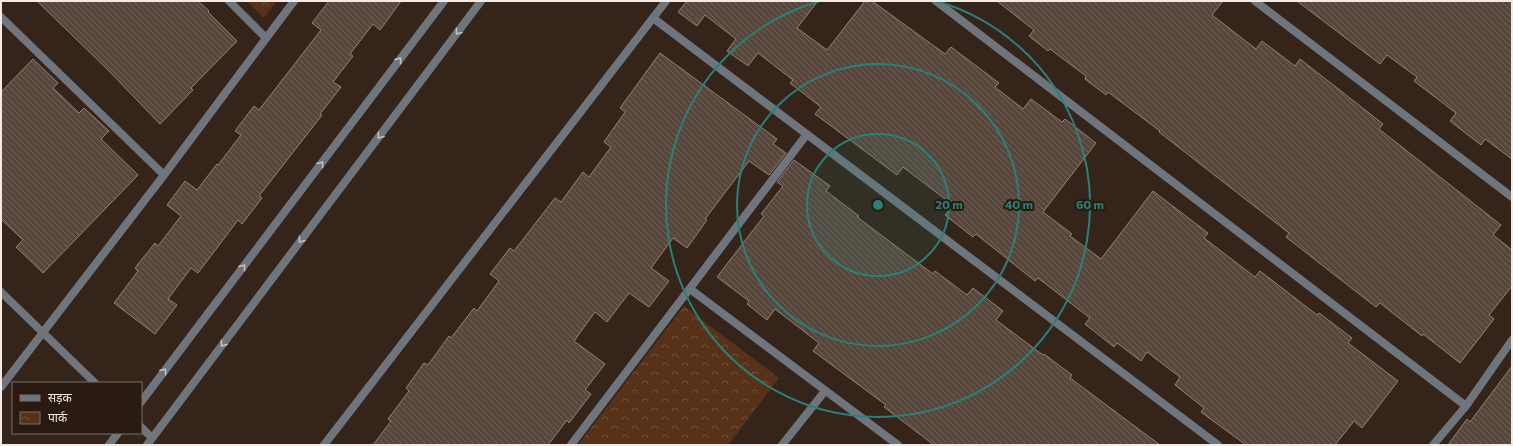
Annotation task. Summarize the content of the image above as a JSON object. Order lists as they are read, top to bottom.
{
  "legend": ["सड़क", "पार्क"],
  "rings": ["20 m", "40 m", "60 m"]
}
